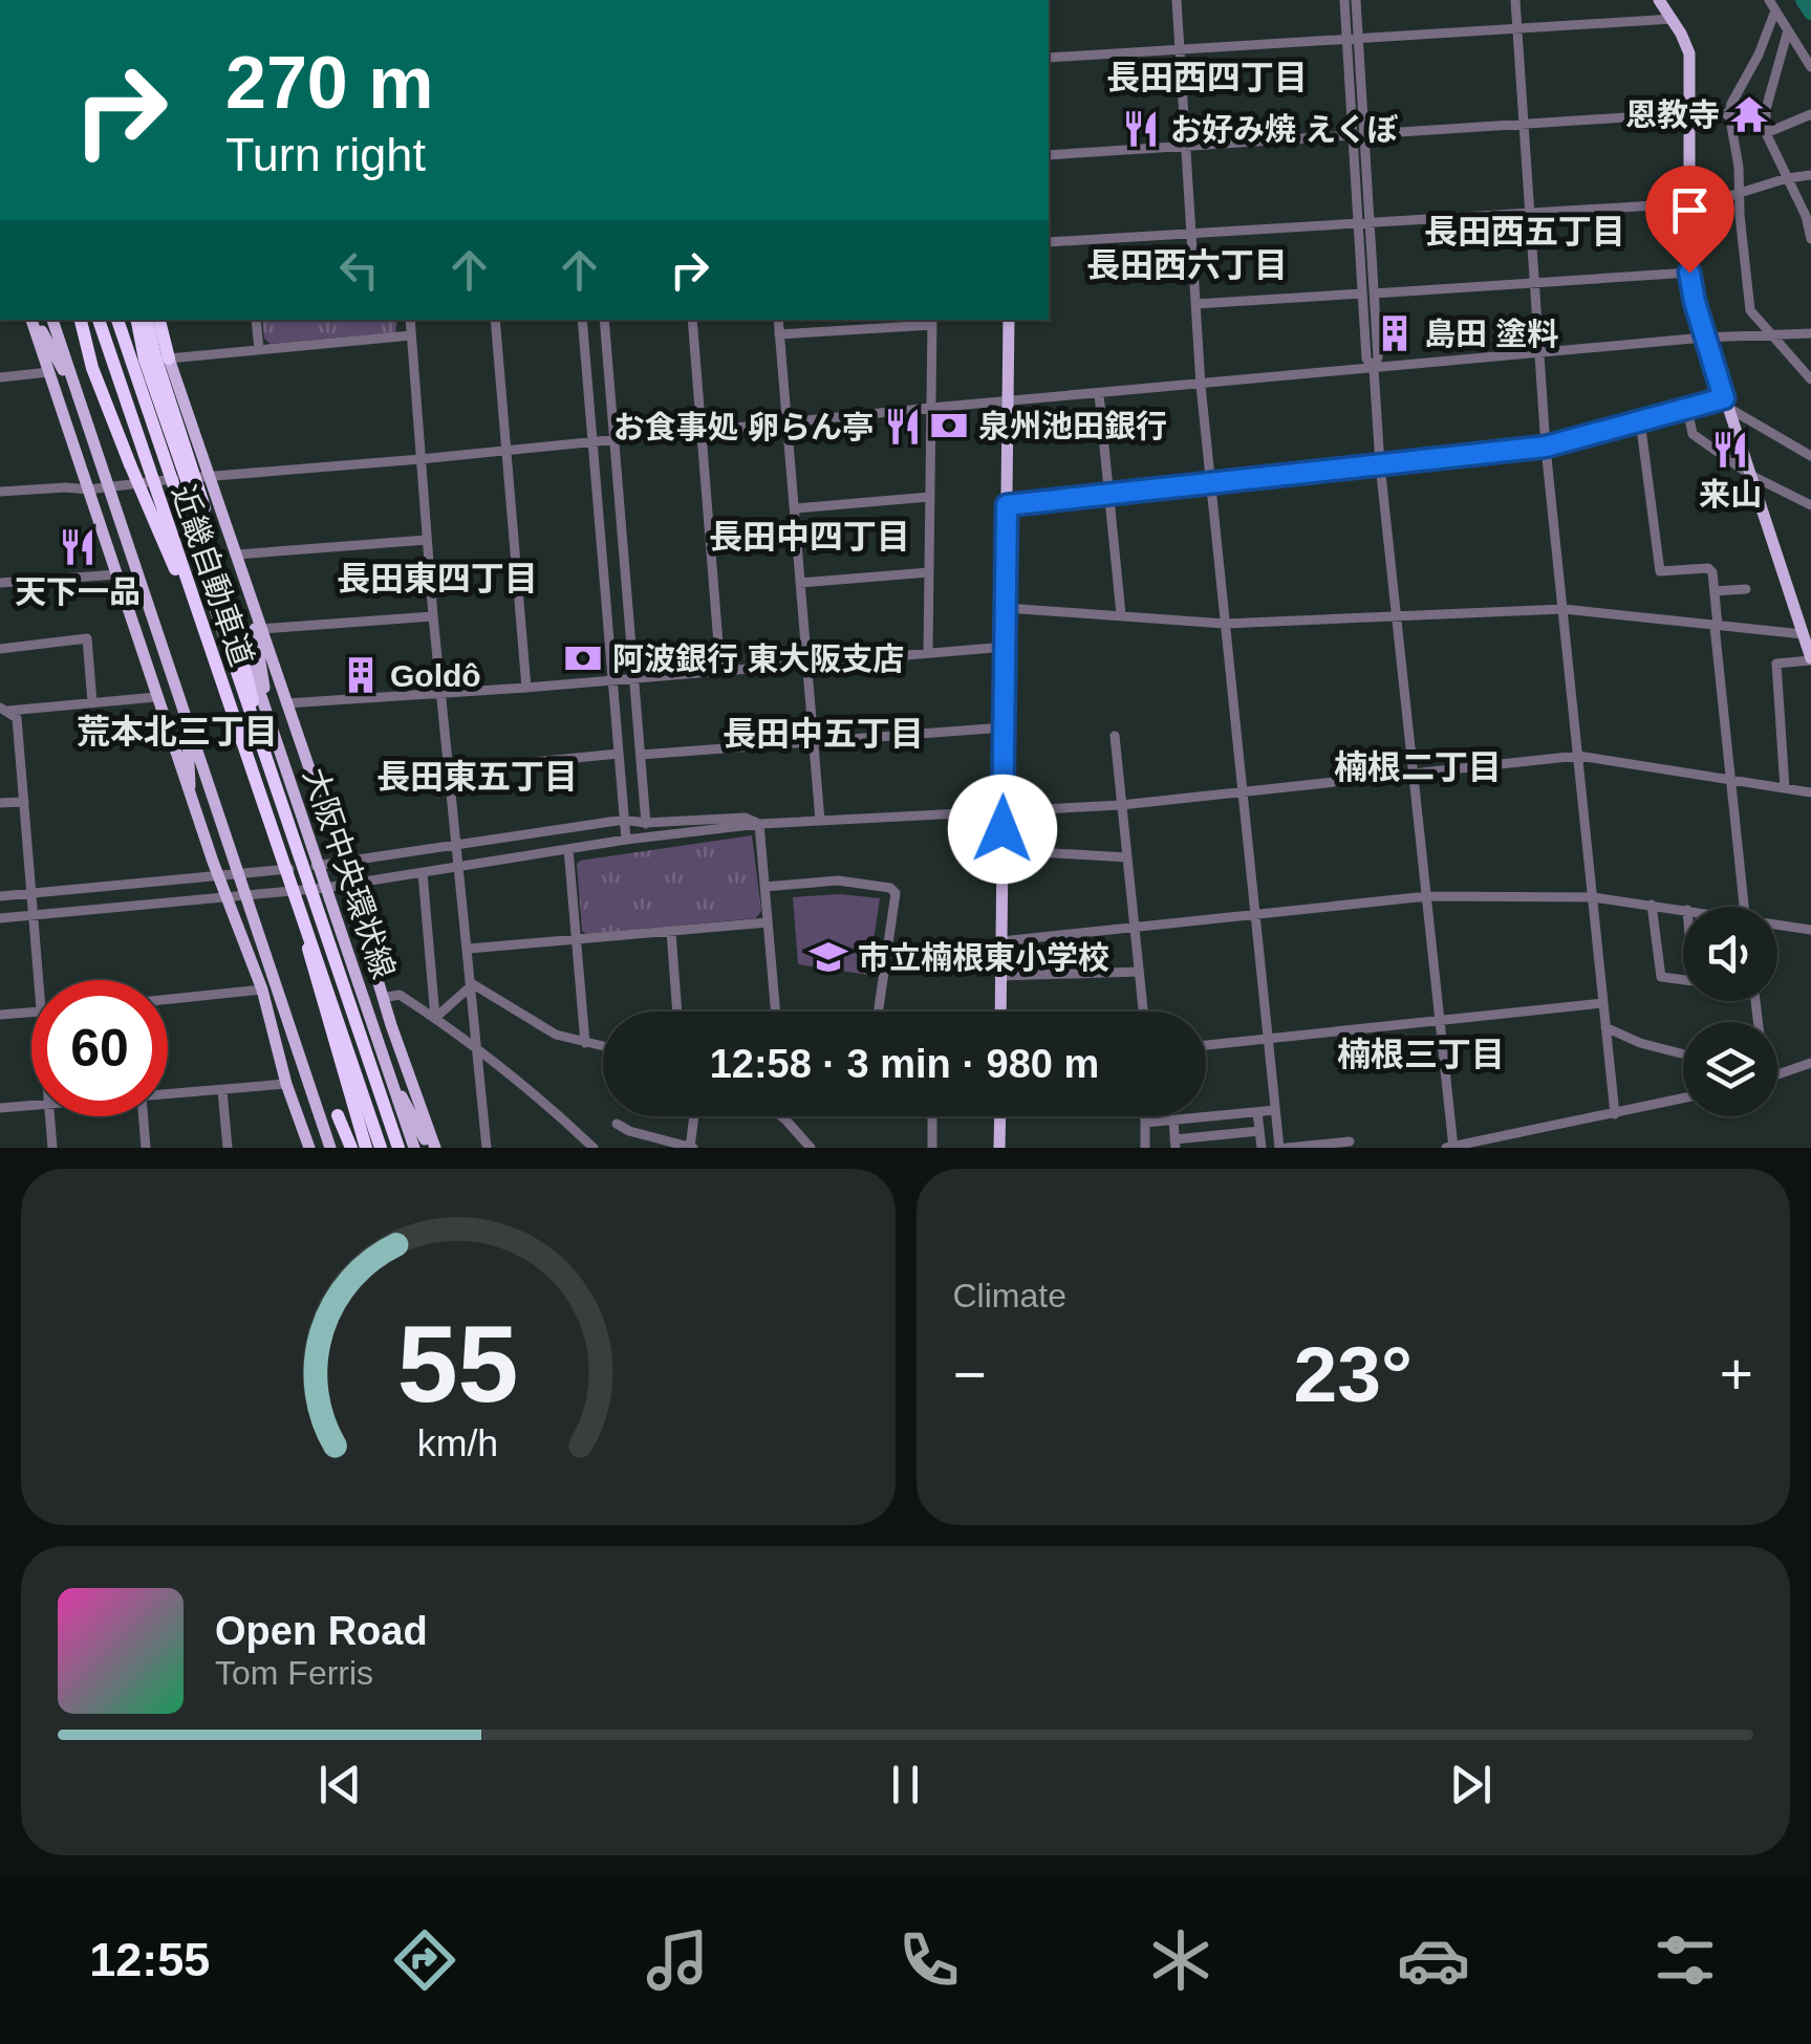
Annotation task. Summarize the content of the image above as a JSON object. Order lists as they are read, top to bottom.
{
  "streets": {
    "highway": ["近畿自動車道"],
    "main road": ["大阪中央環状線"]
  },
  "districts": [
    "長田西四丁目",
    "長田西五丁目",
    "長田西六丁目",
    "長田中四丁目",
    "長田東四丁目",
    "荒本北三丁目",
    "長田中五丁目",
    "楠根二丁目",
    "長田東五丁目",
    "楠根三丁目"
  ],
  "places": {
    "temple": ["恩教寺"],
    "restaurant": [
      "お好み焼 えくぼ",
      "お食事処 卵らん亭",
      "来山",
      "天下一品"
    ],
    "building": ["島田 塗料", "Goldô"],
    "bank": ["泉州池田銀行", "阿波銀行 東大阪支店"],
    "school or university": ["市立楠根東小学校"]
  },
  "page": {
    "turn": ["270 m", "Turn right"],
    "limit": "60",
    "trip": "12:58 · 3 min · 980 m",
    "tile": "Climate",
    "heat": ["−", "23°", "+"],
    "song": ["Open Road", "Tom Ferris"],
    "tabs": "12:55",
    "gauge": ["55", "km/h"]
  }
}
